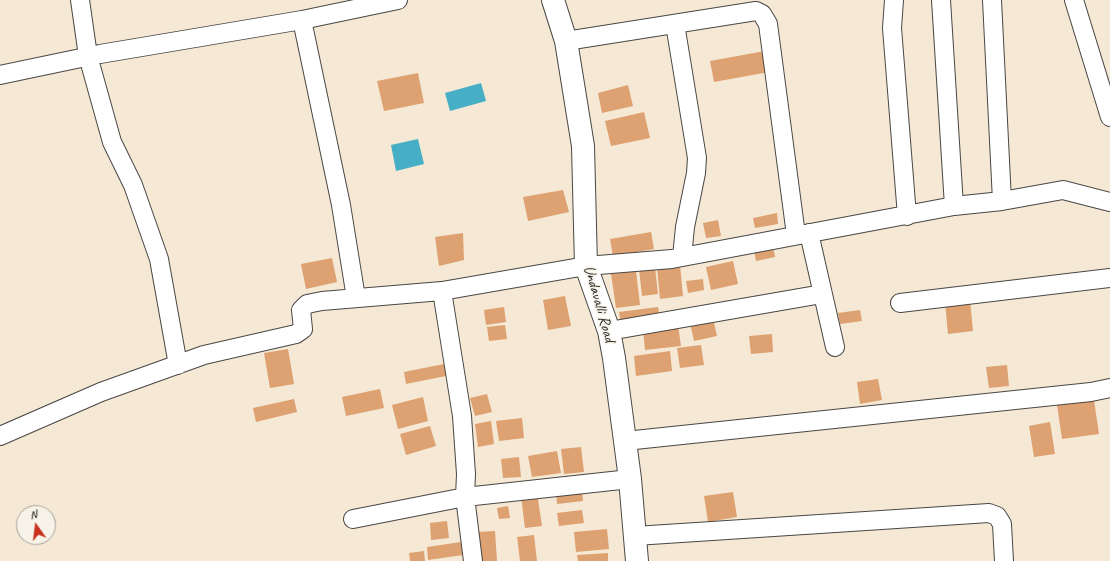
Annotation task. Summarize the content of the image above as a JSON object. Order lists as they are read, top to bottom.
{
  "streets": {
    "main road": ["Undavalli Road"]
  },
  "north": "top"
}
